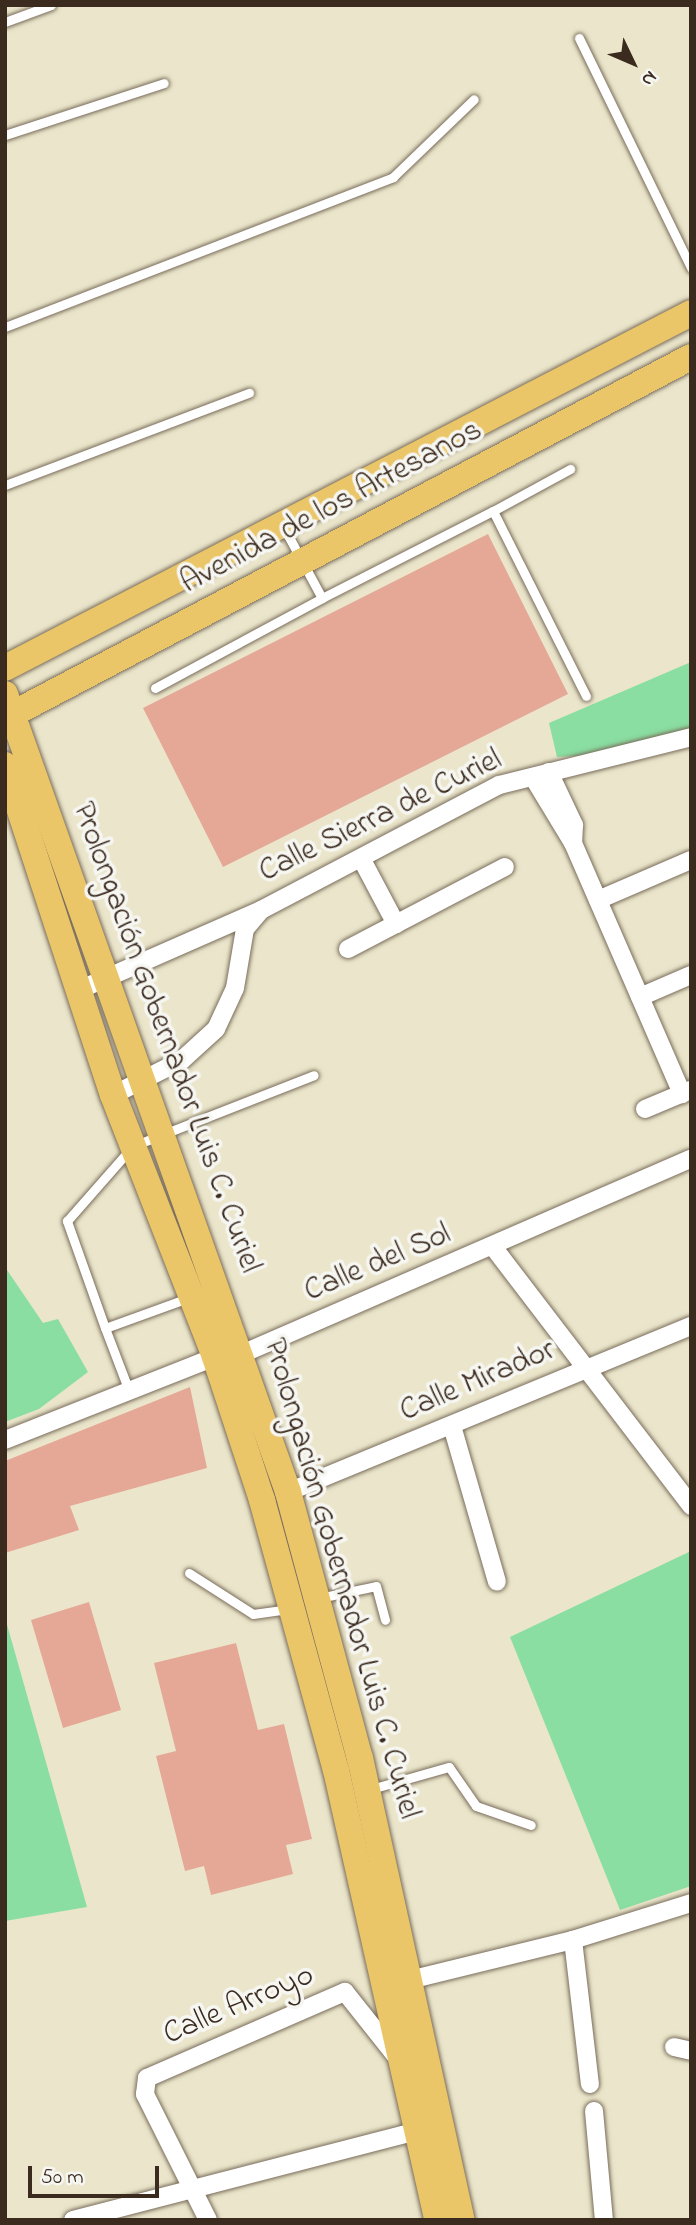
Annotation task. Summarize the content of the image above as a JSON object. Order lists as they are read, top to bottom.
{
  "streets": {
    "main road": ["Avenida de los Artesanos", "Prolongación Gobernador Luis C. Curiel"],
    "street": [
      "Calle Sierra de Curiel",
      "Calle del Sol",
      "Calle Mirador",
      "Calle Arroyo"
    ]
  },
  "crossings": [
    ["Avenida de los Artesanos", "Prolongación Gobernador Luis C. Curiel"],
    ["Calle Sierra de Curiel", "Prolongación Gobernador Luis C. Curiel"],
    ["Prolongación Gobernador Luis C. Curiel", "Calle del Sol"],
    ["Prolongación Gobernador Luis C. Curiel", "Calle Mirador"],
    ["Prolongación Gobernador Luis C. Curiel", "Calle Arroyo"]
  ],
  "scale_bar": "50 m",
  "north": "bottom right"
}
